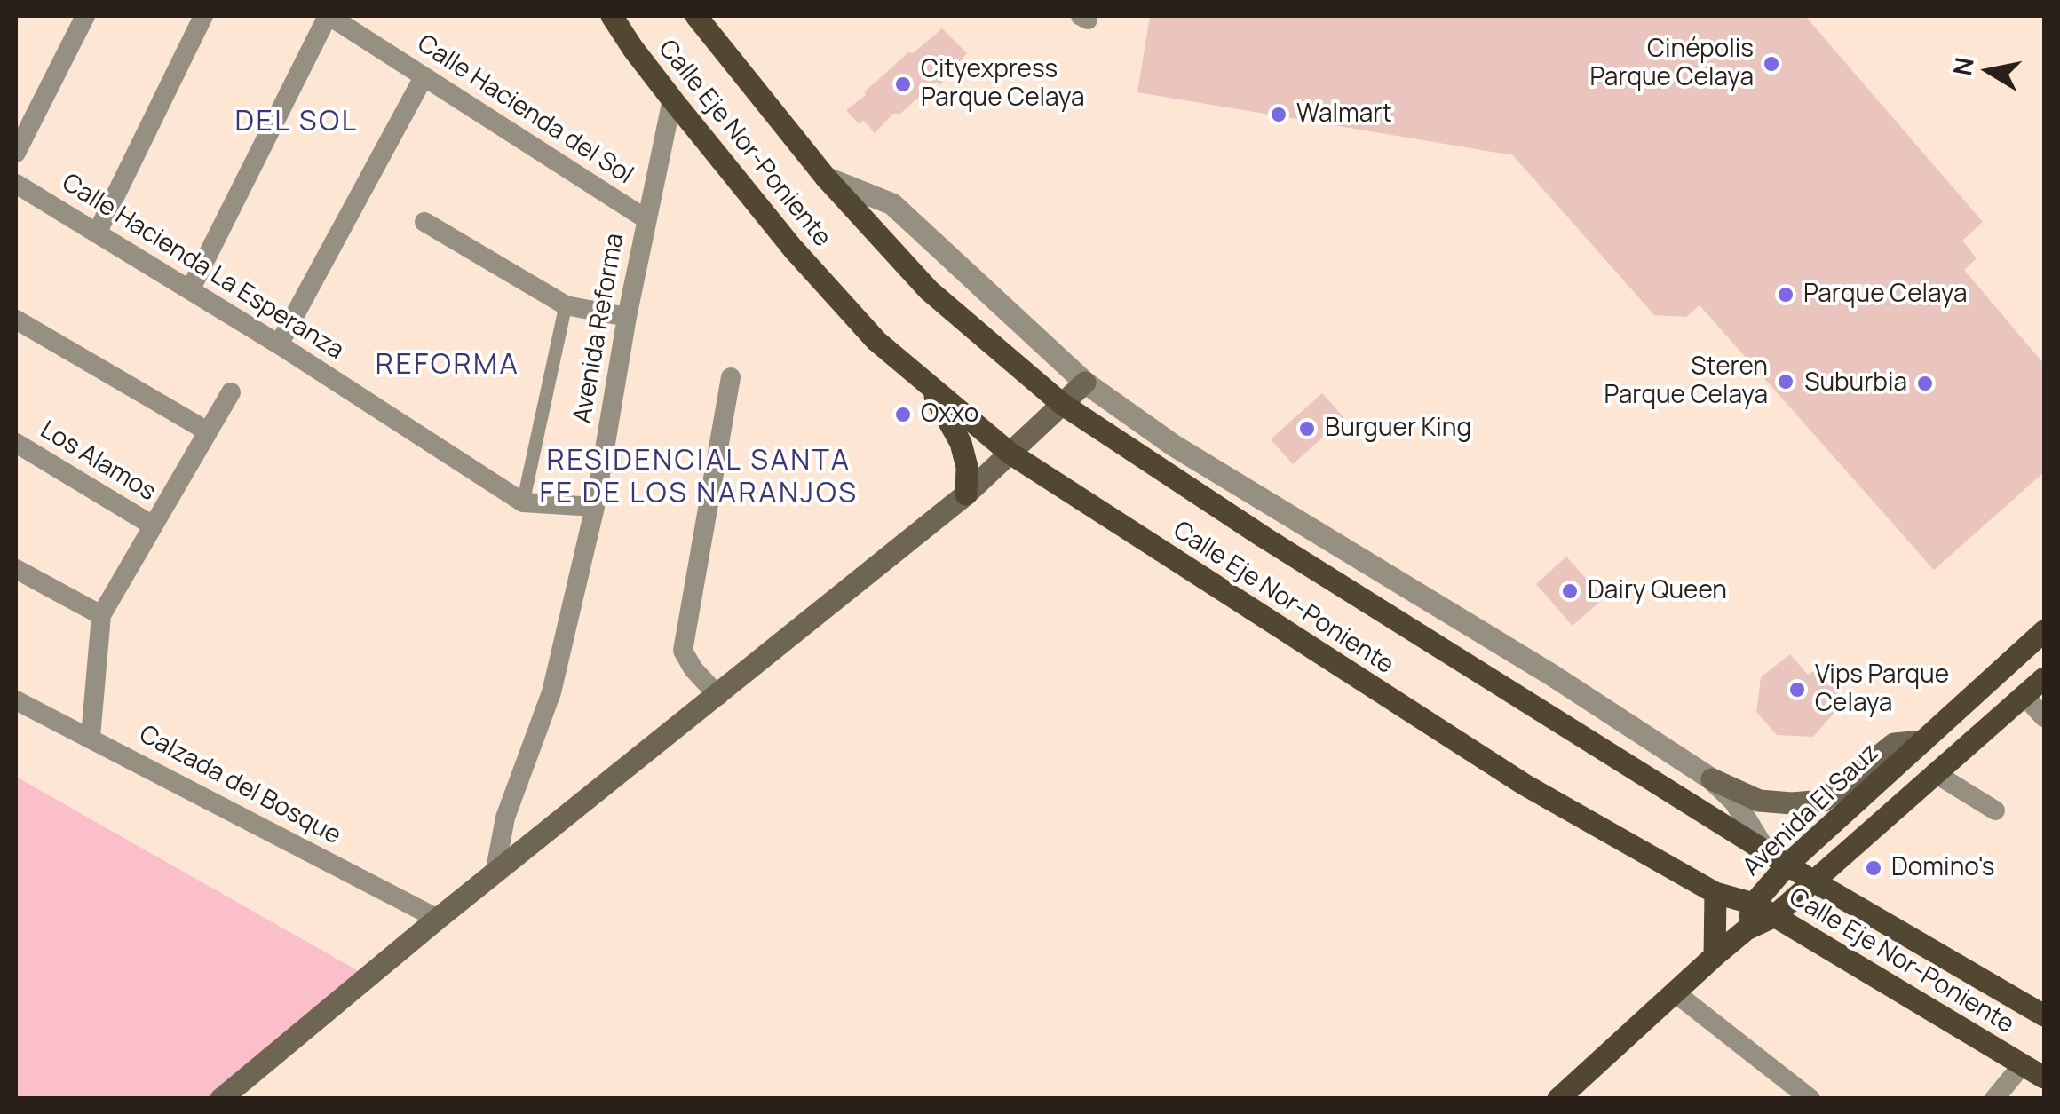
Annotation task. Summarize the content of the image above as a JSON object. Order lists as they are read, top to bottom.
{
  "streets": {
    "main road": ["Calle Eje Nor-Poniente", "Avenida El Sauz"],
    "street": [
      "Calle Hacienda del Sol",
      "Calle Hacienda La Esperanza",
      "Avenida Reforma",
      "Los Alamos",
      "Calzada del Bosque"
    ]
  },
  "crossings": [
    ["Calle Hacienda del Sol", "Avenida Reforma"],
    ["Calle Eje Nor-Poniente", "Avenida Reforma"],
    ["Calle Eje Nor-Poniente", "Avenida El Sauz"],
    ["Calle Hacienda La Esperanza", "Avenida Reforma"]
  ],
  "districts": ["DEL SOL", "REFORMA", "RESIDENCIAL SANTA FE DE LOS NARANJOS"],
  "places": [
    "Cinépolis Parque Celaya",
    "Cityexpress Parque Celaya",
    "Walmart",
    "Parque Celaya",
    "Steren Parque Celaya",
    "Suburbia",
    "Oxxo",
    "Burguer King",
    "Dairy Queen",
    "Vips Parque Celaya",
    "Domino's"
  ],
  "north": "left"
}
